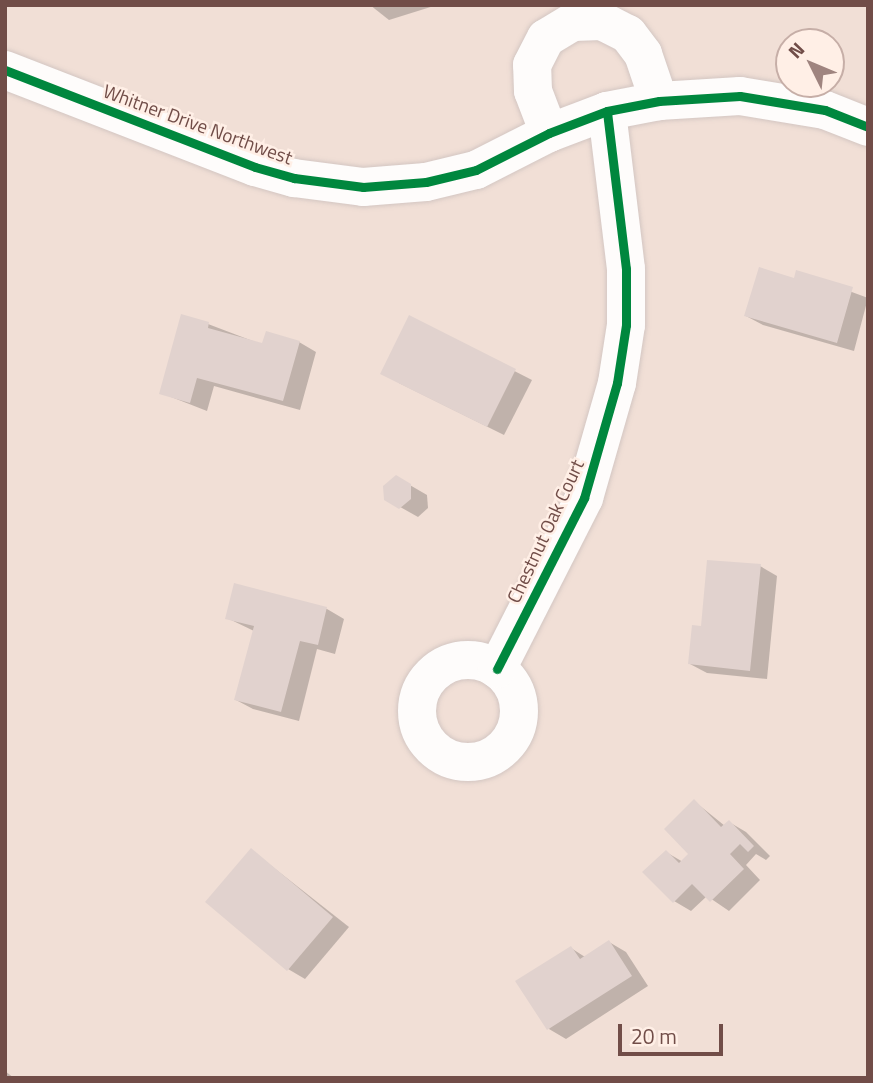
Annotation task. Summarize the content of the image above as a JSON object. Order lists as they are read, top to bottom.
{
  "streets": {
    "street": ["Whitner Drive Northwest", "Chestnut Oak Court"]
  },
  "crossings": [
    ["Whitner Drive Northwest", "Chestnut Oak Court"]
  ],
  "scale_bar": "20 m",
  "north": "top left"
}
